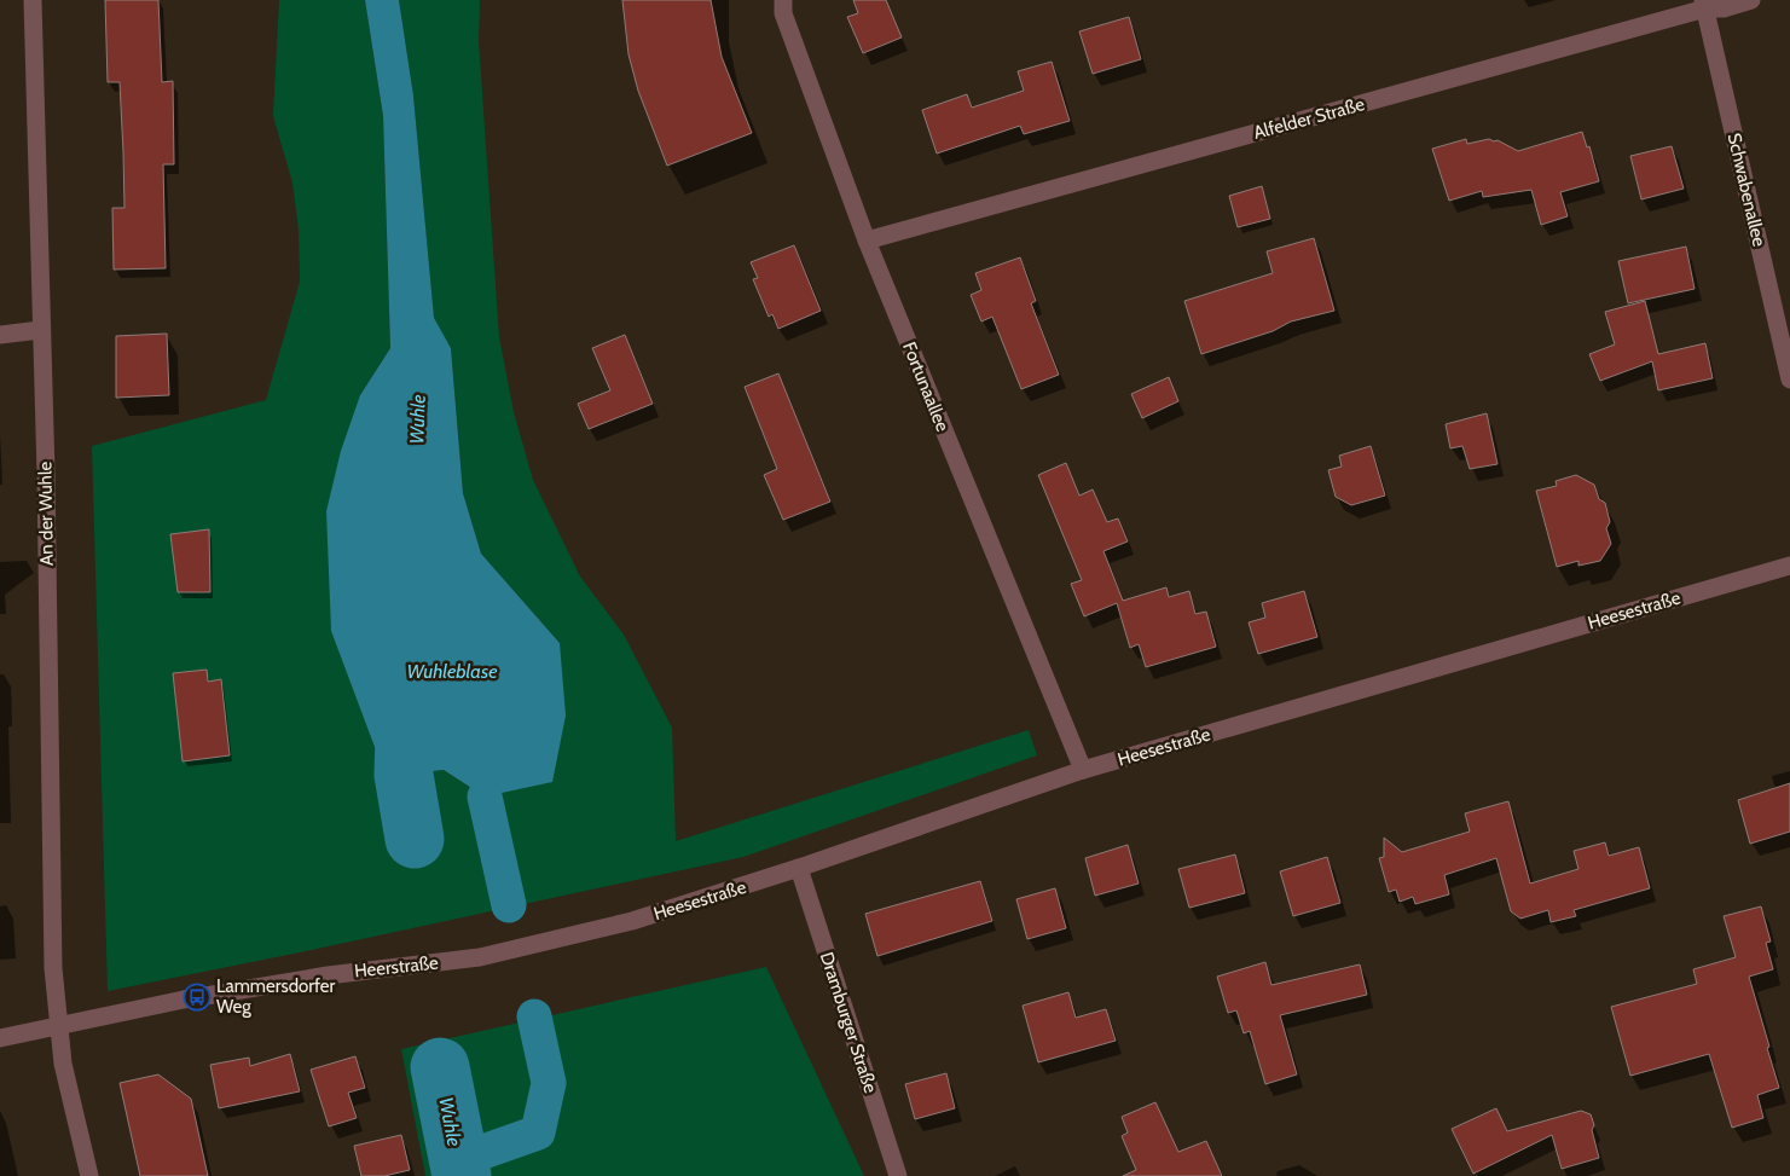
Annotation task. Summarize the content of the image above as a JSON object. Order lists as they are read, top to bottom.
{
  "streets": {
    "street": [
      "Alfelder Straße",
      "Schwabenallee",
      "Fortunaallee",
      "An der Wuhle",
      "Heesestraße",
      "Heerstraße",
      "Dramburger Straße"
    ]
  },
  "crossings": [
    ["Alfelder Straße", "Schwabenallee"],
    ["Alfelder Straße", "Fortunaallee"],
    ["Fortunaallee", "Heesestraße"],
    ["An der Wuhle", "Heerstraße"],
    ["Heesestraße", "Heerstraße"],
    ["Heesestraße", "Dramburger Straße"]
  ],
  "water": ["Wuhle", "Wuhleblase"],
  "places": {
    "bus stop": ["Lammersdorfer Weg"]
  }
}
